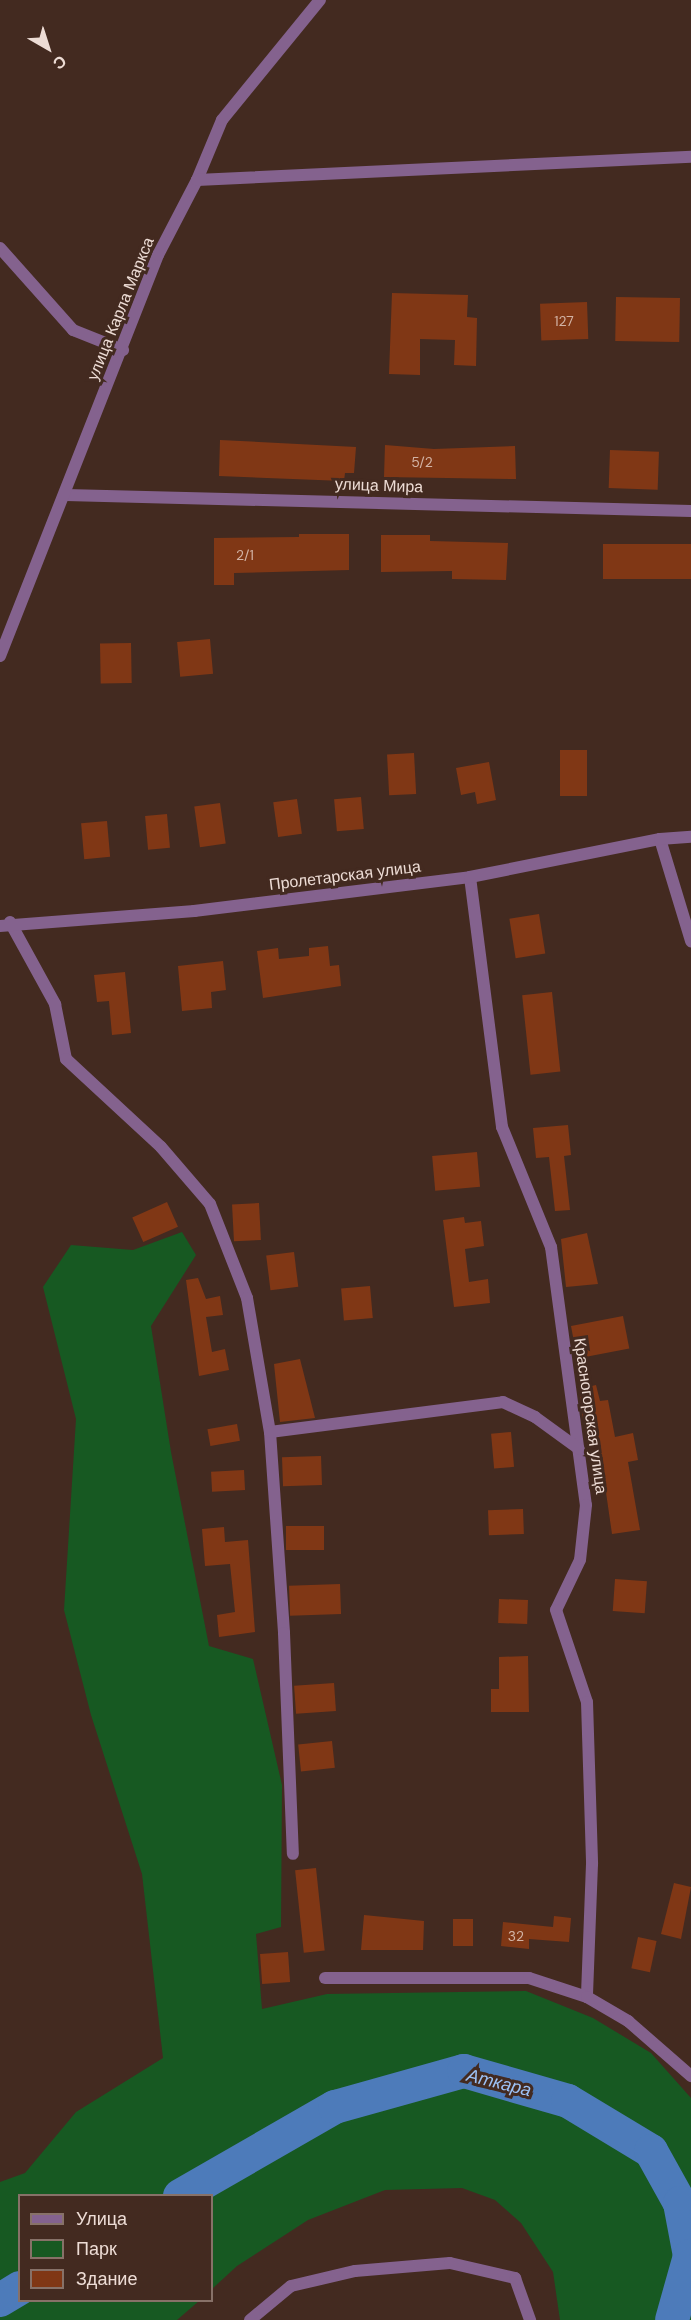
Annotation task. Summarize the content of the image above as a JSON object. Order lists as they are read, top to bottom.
{
  "streets": {
    "street": [
      "улица Карла Маркса",
      "улица Мира",
      "Пролетарская улица",
      "Красногорская улица"
    ]
  },
  "crossings": [
    ["улица Карла Маркса", "улица Мира"],
    ["Пролетарская улица", "Красногорская улица"]
  ],
  "water": ["Аткара"],
  "house_numbers": [
    "127",
    "5/2",
    "2/1",
    "32"
  ],
  "legend": ["Улица", "Парк", "Здание"],
  "north": "bottom right"
}
